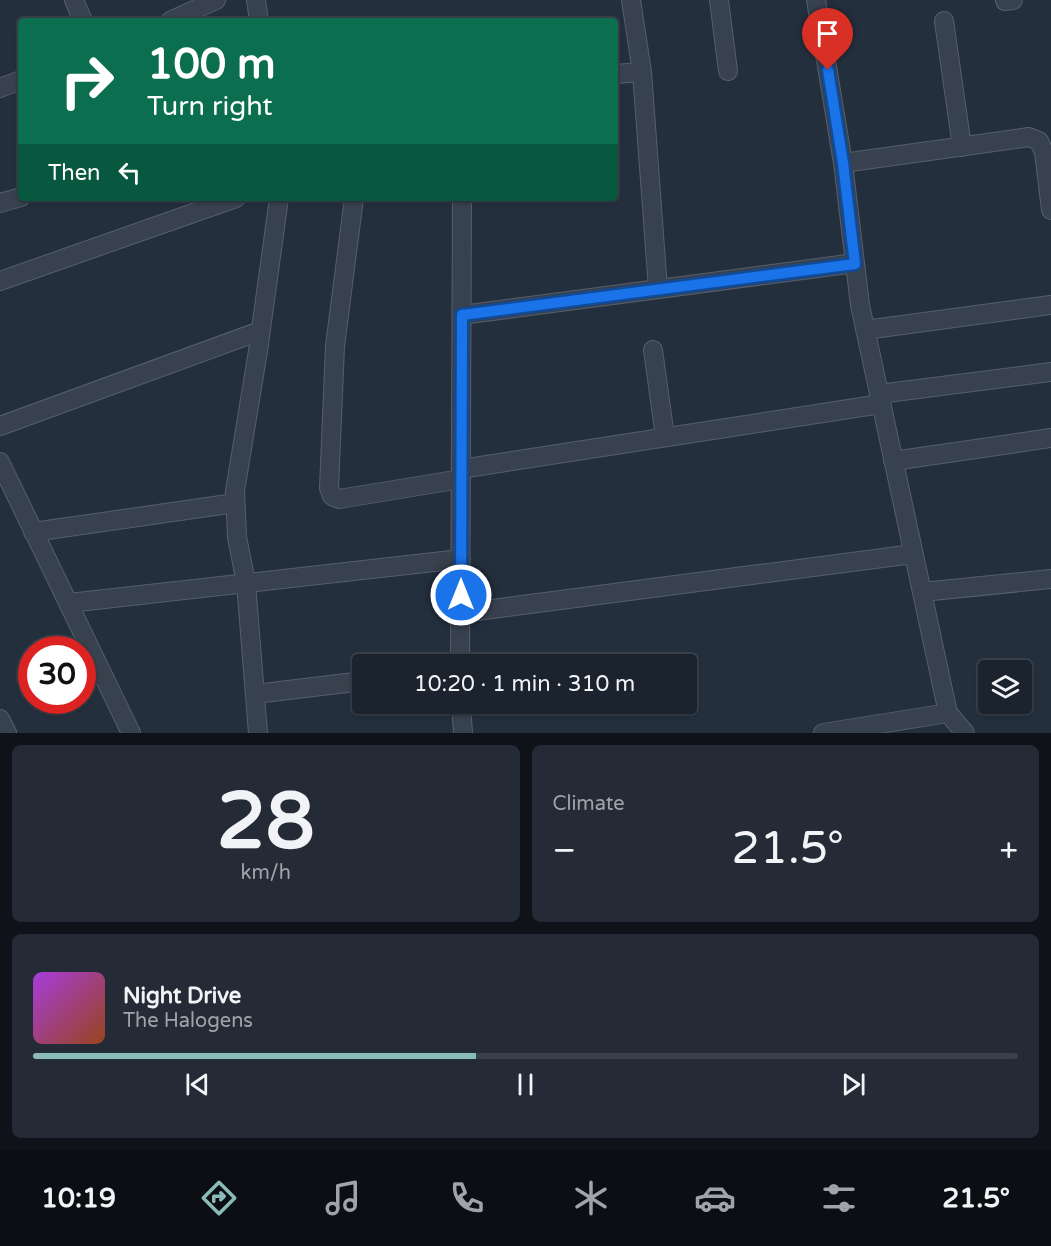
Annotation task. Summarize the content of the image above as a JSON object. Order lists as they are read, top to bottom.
{
  "page": {
    "turn": ["100 m", "Turn right"],
    "then": "Then",
    "limit": "30",
    "trip": "10:20 · 1 min · 310 m",
    "tile": [
      ["28", "km/h"],
      "Climate"
    ],
    "heat": ["−", "21.5°", "+"],
    "song": ["Night Drive", "The Halogens"],
    "tabs": ["10:19", "21.5°"]
  }
}
